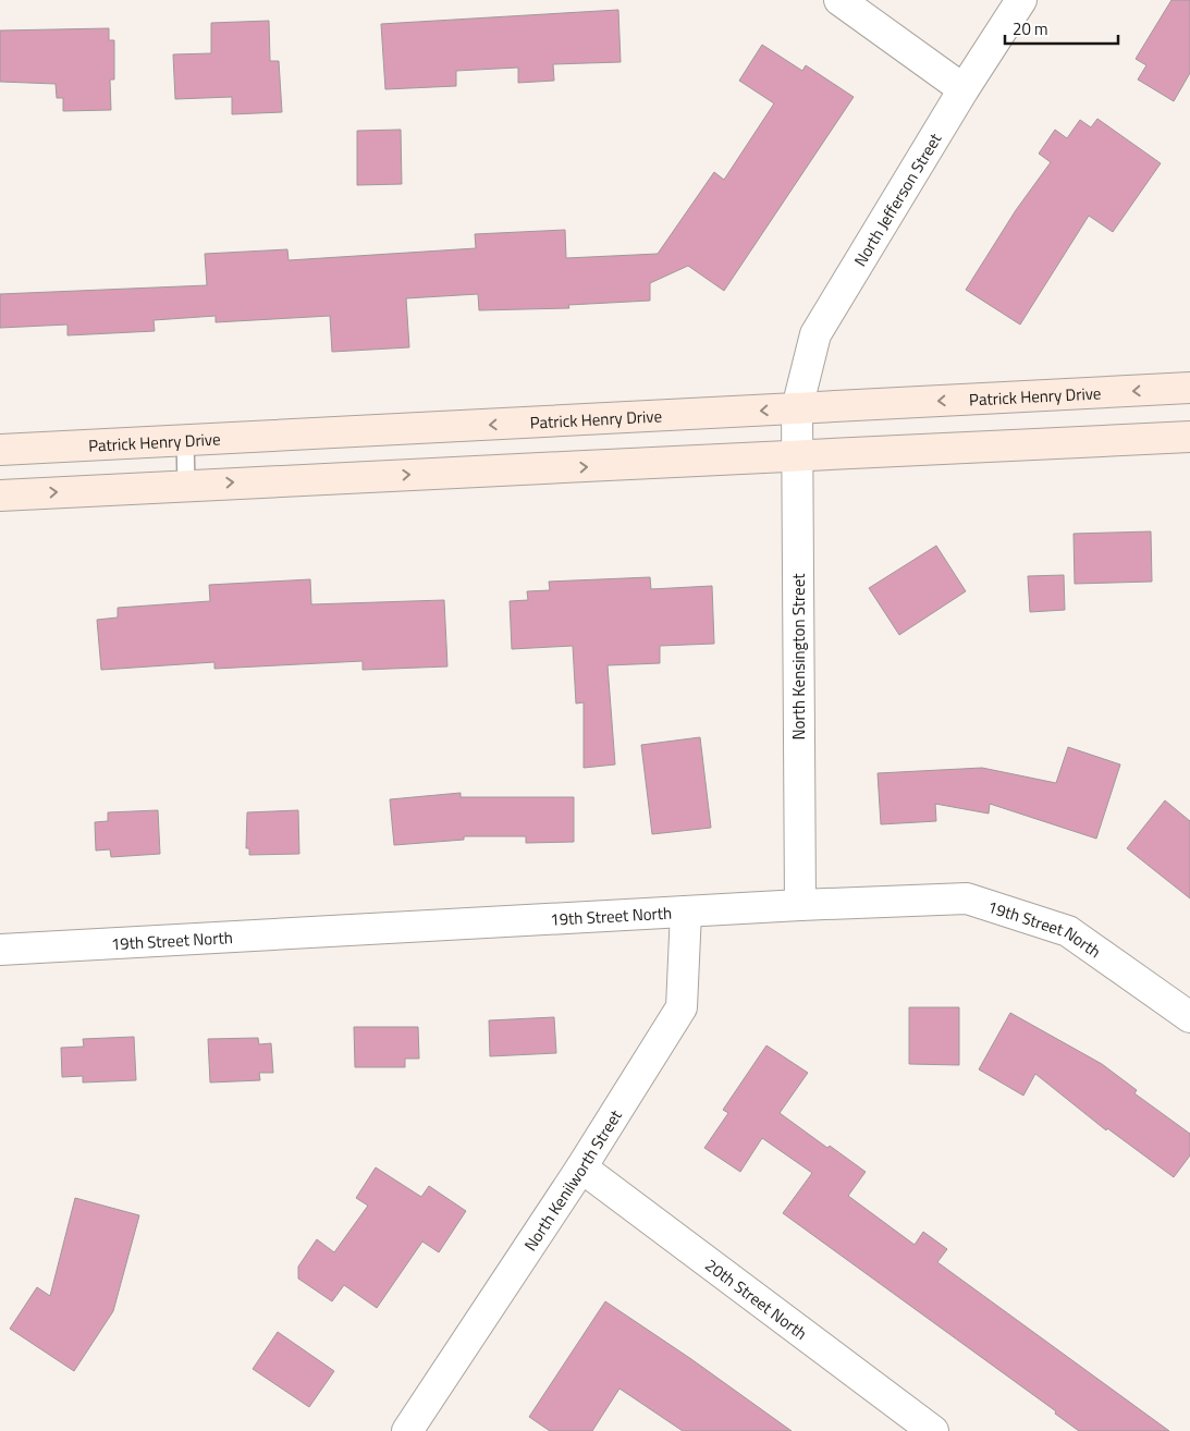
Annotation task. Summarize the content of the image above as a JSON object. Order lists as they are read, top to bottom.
{
  "streets": {
    "street": [
      "North Jefferson Street",
      "Patrick Henry Drive",
      "North Kensington Street",
      "19th Street North",
      "North Kenilworth Street",
      "20th Street North"
    ]
  },
  "crossings": [
    ["North Jefferson Street", "Patrick Henry Drive"],
    ["North Jefferson Street", "North Kensington Street"],
    ["Patrick Henry Drive", "North Kensington Street"],
    ["North Kensington Street", "19th Street North"],
    ["19th Street North", "North Kenilworth Street"],
    ["North Kenilworth Street", "20th Street North"]
  ],
  "scale_bar": "20 m"
}
